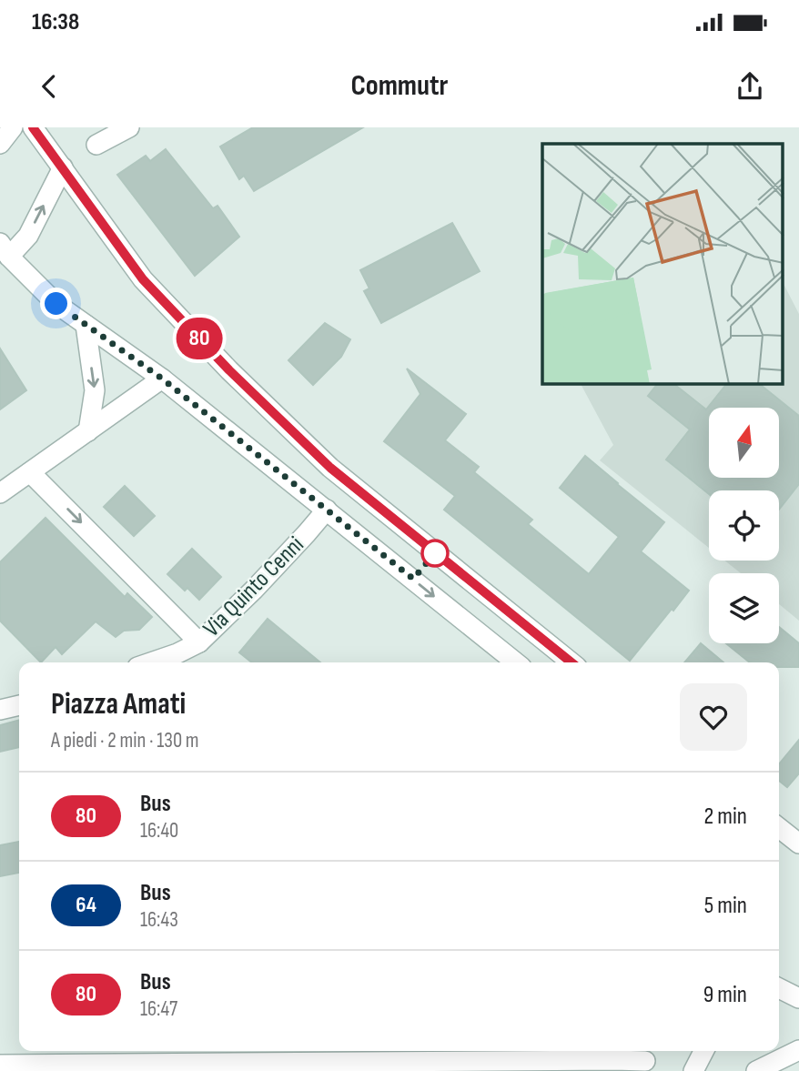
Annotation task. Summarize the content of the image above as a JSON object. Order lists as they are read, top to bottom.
{
  "streets": {
    "street": ["Via Quinto Cenni"]
  },
  "lines": ["bus line 80"],
  "north": "top",
  "page": {
    "status": "16:38",
    "header": "Commutr",
    "on_map": "80",
    "heading": ["Piazza Amati", "A piedi · 2 min · 130 m"],
    "list": [
      {
        "mark": "80",
        "name": "Bus",
        "note": "16:40",
        "value": "2 min"
      },
      {
        "mark": "64",
        "name": "Bus",
        "note": "16:43",
        "value": "5 min"
      },
      {
        "mark": "80",
        "name": "Bus",
        "note": "16:47",
        "value": "9 min"
      }
    ]
  }
}
